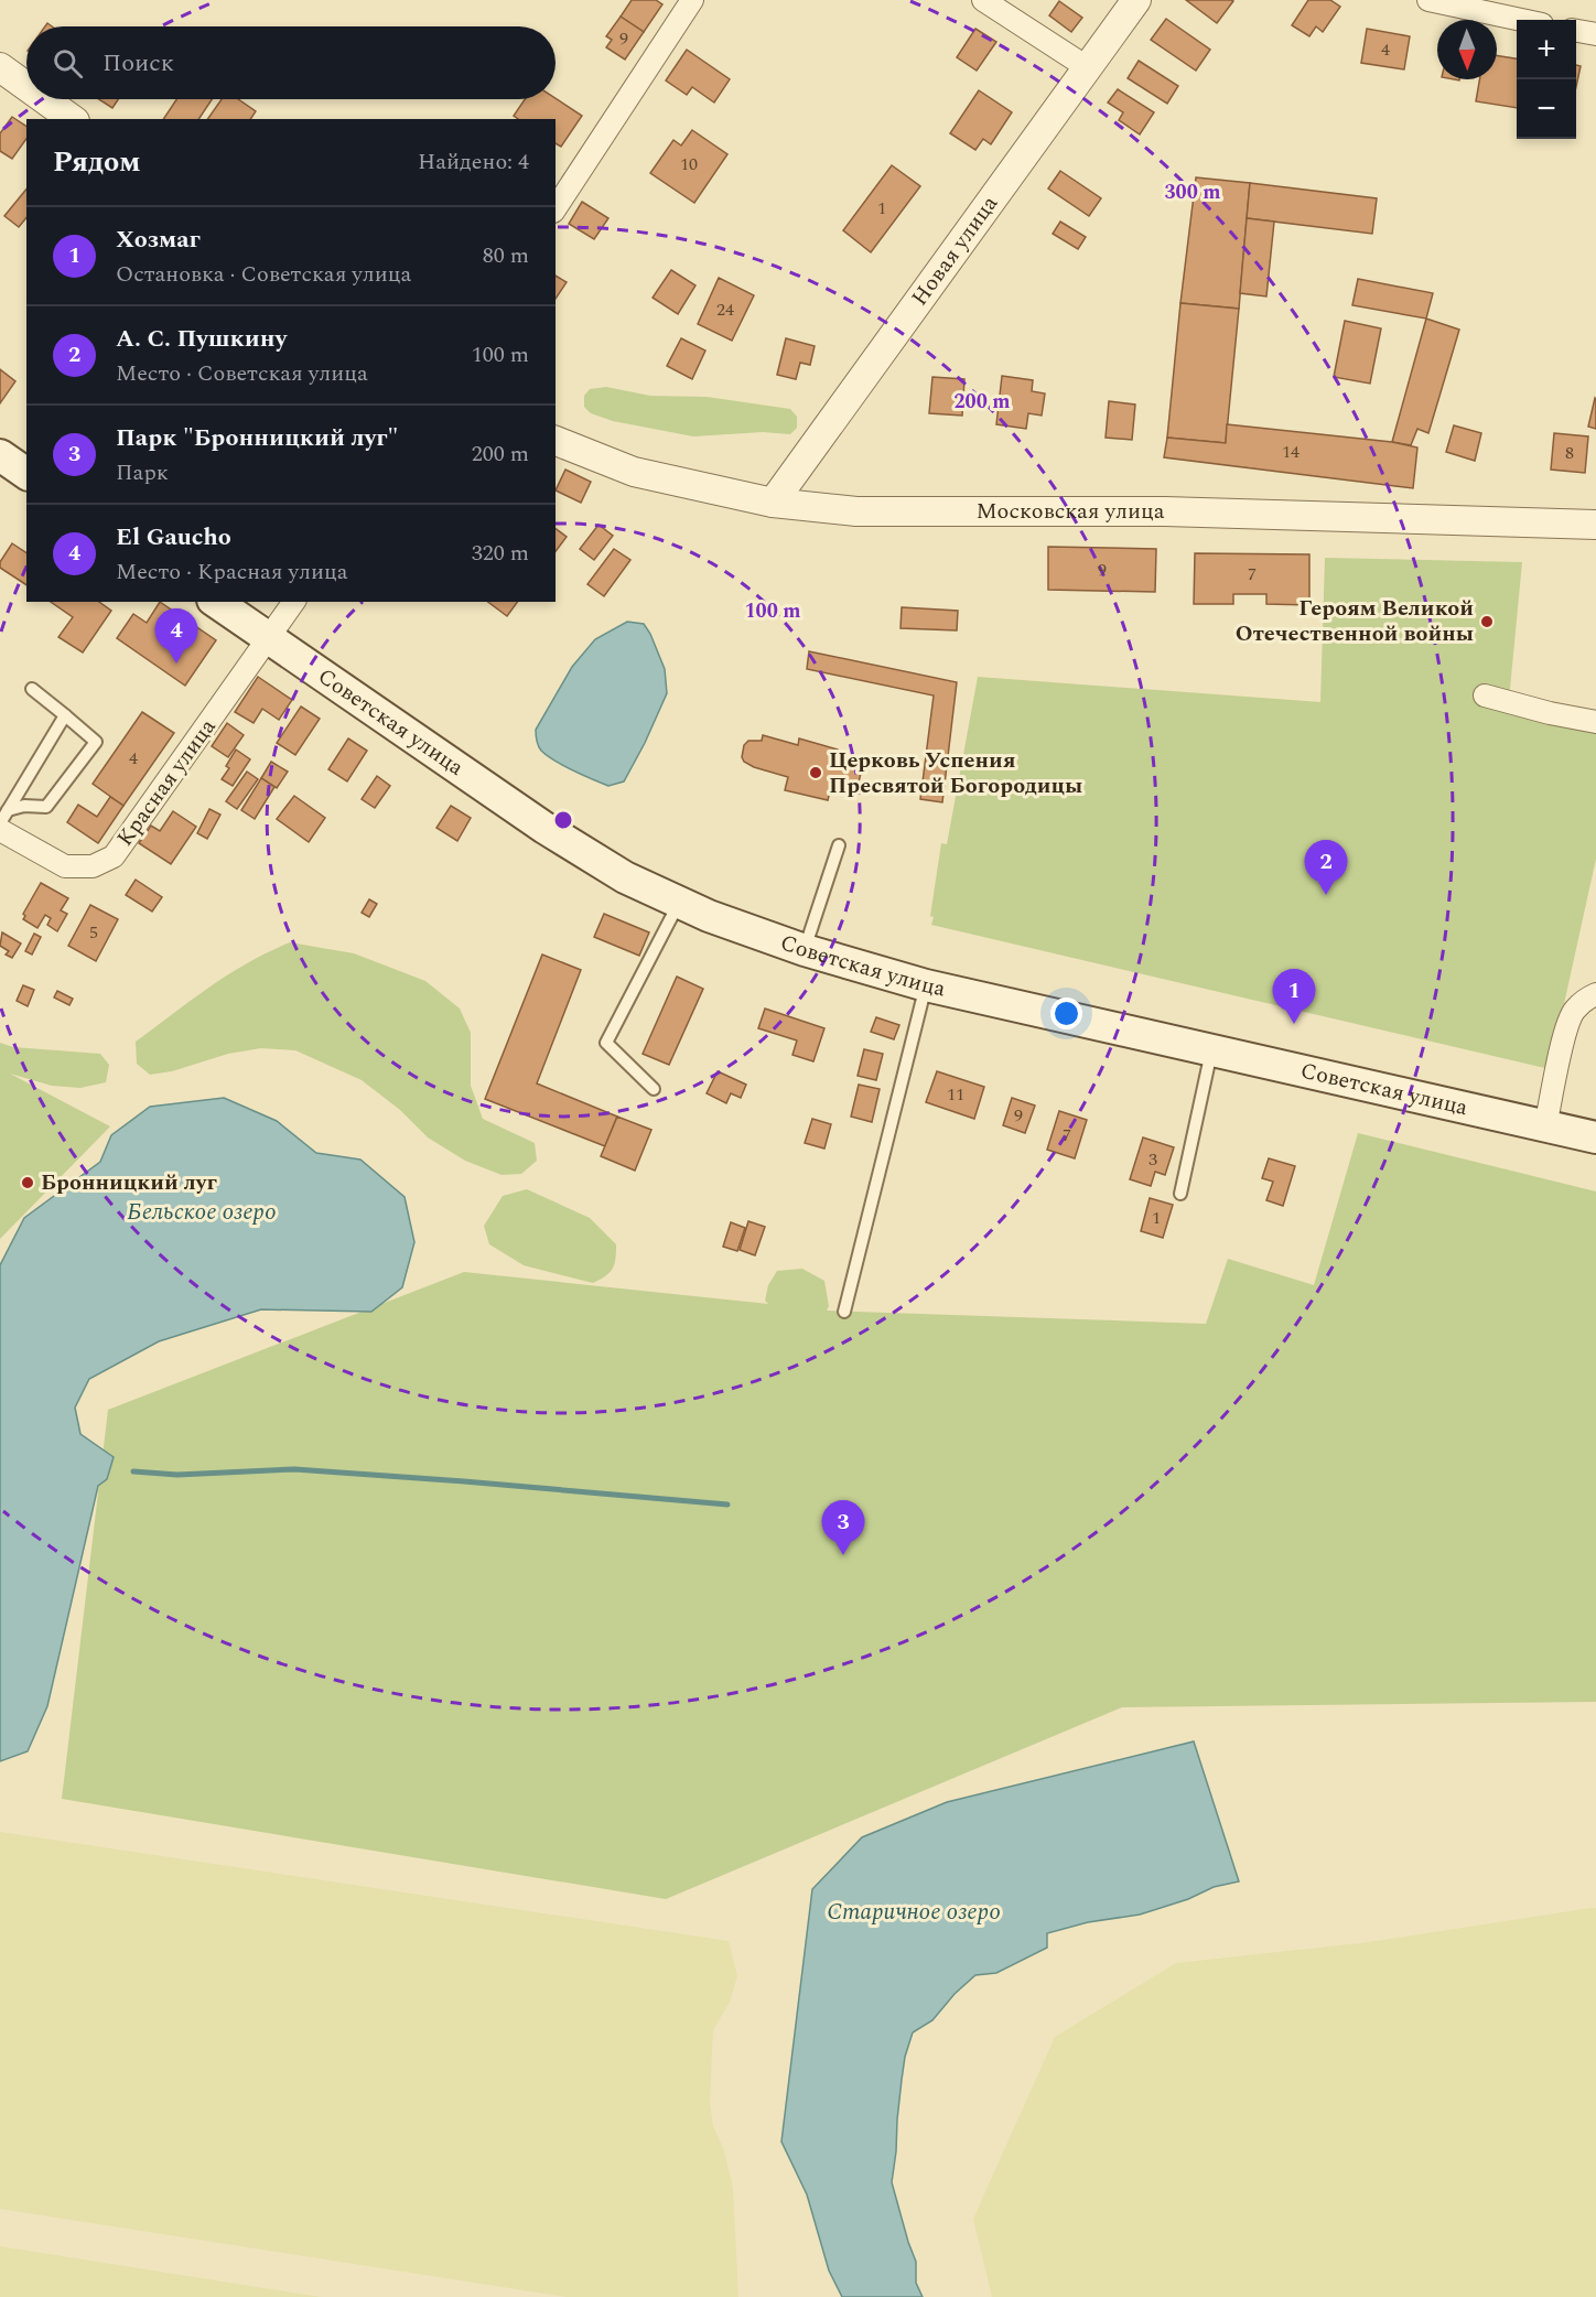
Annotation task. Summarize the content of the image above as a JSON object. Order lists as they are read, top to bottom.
{
  "streets": {
    "main road": ["Советская улица"],
    "street": ["Новая улица", "Московская улица", "Красная улица"]
  },
  "crossings": [
    ["Новая улица", "Московская улица"],
    ["Советская улица", "Красная улица"]
  ],
  "water": ["Бельское озеро", "Старичное озеро"],
  "places": ["Героям Великой Отечественной войны", "Церковь Успения Пресвятой Богородицы", "Бронницкий луг"],
  "house_numbers": [
    "9",
    "4",
    "10",
    "1",
    "24",
    "14",
    "8",
    "9",
    "7",
    "4",
    "5",
    "11",
    "9",
    "7",
    "3",
    "1"
  ],
  "north": "bottom",
  "page": {
    "map_buttons": ["+", "−"],
    "search": "Поиск",
    "heading": ["Рядом", "Найдено: 4"],
    "list": [
      {
        "mark": "1",
        "name": "Хозмаг",
        "note": "Остановка · Советская улица",
        "value": "80 m"
      },
      {
        "mark": "2",
        "name": "А. С. Пушкину",
        "note": "Место · Советская улица",
        "value": "100 m"
      },
      {
        "mark": "3",
        "name": "Парк \"Бронницкий луг\"",
        "note": "Парк",
        "value": "200 m"
      },
      {
        "mark": "4",
        "name": "El Gaucho",
        "note": "Место · Красная улица",
        "value": "320 m"
      }
    ],
    "pins": [
      "4",
      "2",
      "1",
      "3"
    ]
  },
  "rings": ["300 m", "200 m", "100 m"]
}
